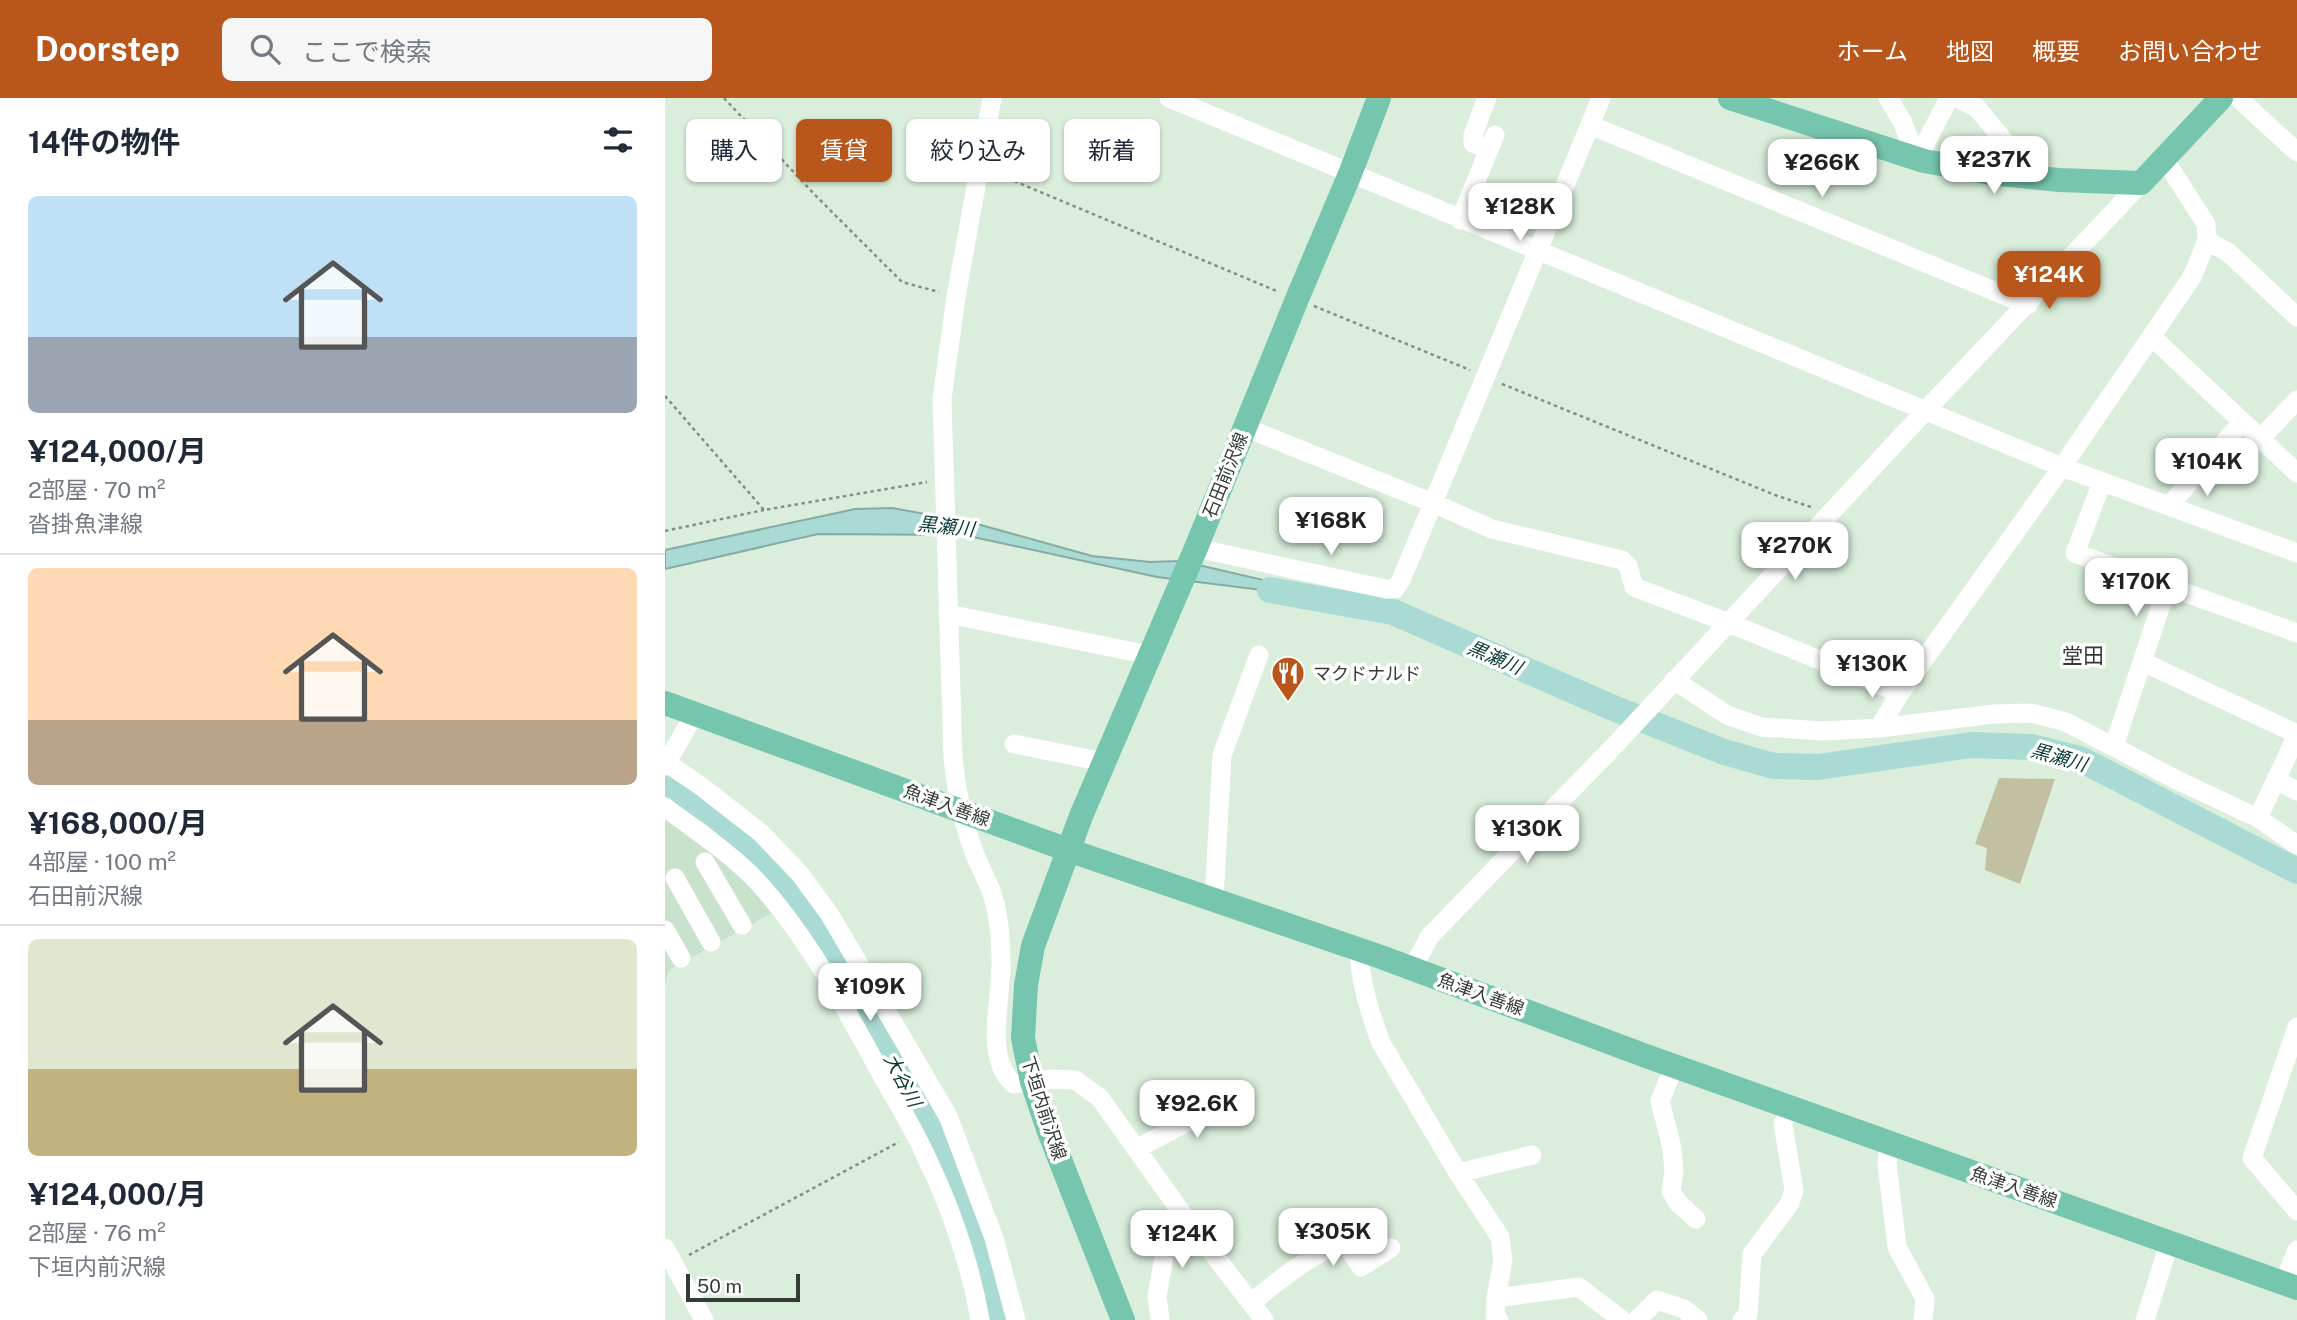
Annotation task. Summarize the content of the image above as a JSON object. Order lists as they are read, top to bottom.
{
  "streets": {
    "main road": ["石田前沢線", "魚津入善線", "下垣内前沢線"]
  },
  "crossings": [
    ["石田前沢線", "魚津入善線"],
    ["石田前沢線", "下垣内前沢線"],
    ["魚津入善線", "下垣内前沢線"]
  ],
  "districts": ["堂田"],
  "water": ["黒瀬川", "大谷川"],
  "places": {
    "restaurant": ["マクドナルド"]
  },
  "scale_bar": "50 m",
  "page": {
    "header": "Doorstep",
    "search": "ここで検索",
    "nav": [
      "ホーム",
      "地図",
      "概要",
      "お問い合わせ"
    ],
    "heading": "14件の物件",
    "chip": [
      "購入",
      "賃貸",
      "絞り込み",
      "新着"
    ],
    "price": [
      "¥237K",
      "¥266K",
      "¥128K",
      "¥124K",
      "¥104K",
      "¥168K",
      "¥270K",
      "¥170K",
      "¥130K",
      "¥130K",
      "¥109K",
      "¥92.6K",
      "¥305K",
      "¥124K"
    ],
    "list": [
      {
        "name": "¥124,000/月",
        "note": "2部屋 · 70 m² · 沓掛魚津線"
      },
      {
        "name": "¥168,000/月",
        "note": "4部屋 · 100 m² · 石田前沢線"
      },
      {
        "name": "¥124,000/月",
        "note": "2部屋 · 76 m² · 下垣内前沢線"
      }
    ],
    "scale": "50 m"
  }
}
